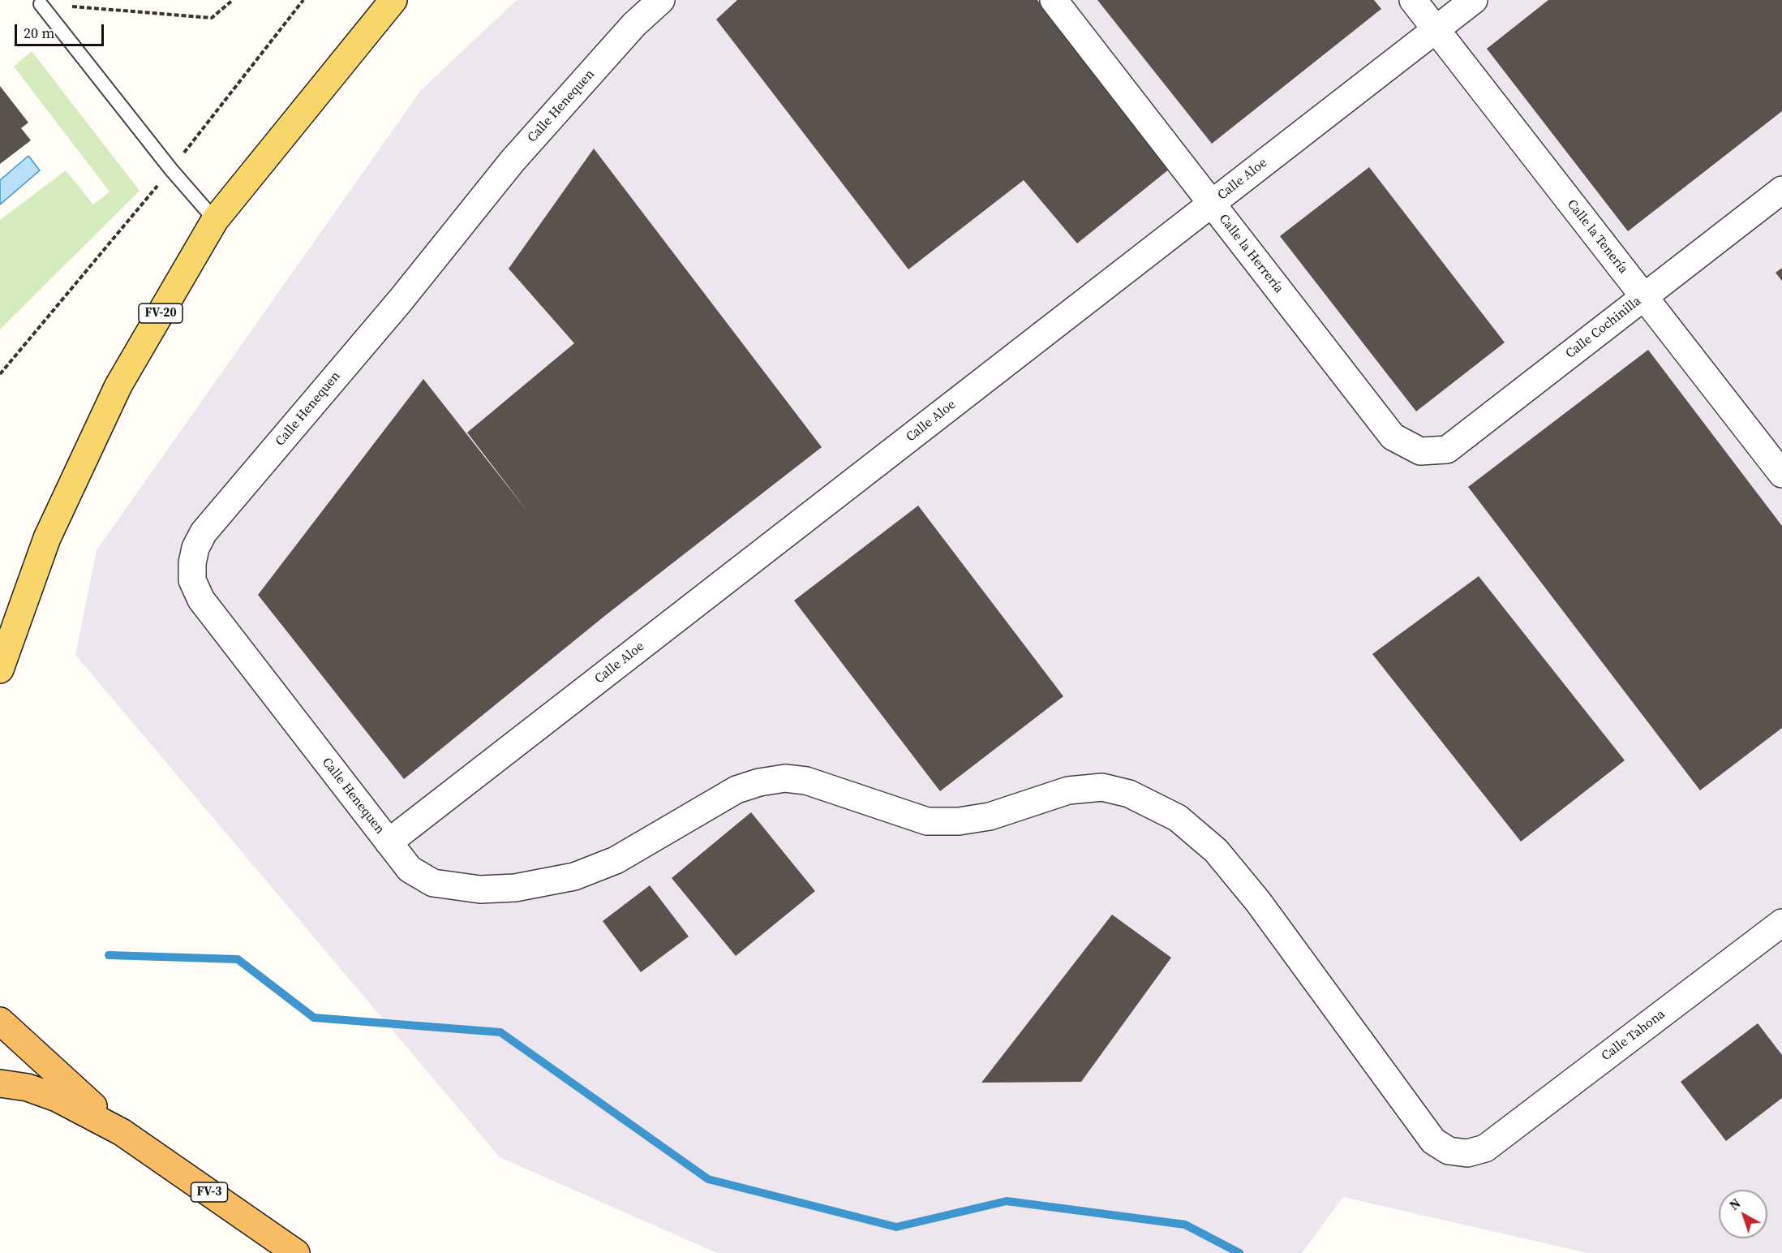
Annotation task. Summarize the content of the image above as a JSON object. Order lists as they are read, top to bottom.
{
  "streets": {
    "highway": ["FV-3"],
    "main road": ["FV-20"],
    "street": [
      "Calle Henequen",
      "Calle Aloe",
      "Calle la Tenería",
      "Calle la Herrería",
      "Calle Cochinilla",
      "Calle Tahona"
    ]
  },
  "crossings": [
    ["Calle Henequen", "Calle Aloe"],
    ["Calle Henequen", "Calle Tahona"],
    ["Calle Aloe", "Calle la Tenería"],
    ["Calle Aloe", "Calle la Herrería"],
    ["Calle la Tenería", "Calle Cochinilla"],
    ["Calle la Herrería", "Calle Cochinilla"]
  ],
  "scale_bar": "20 m",
  "north": "top left"
}
